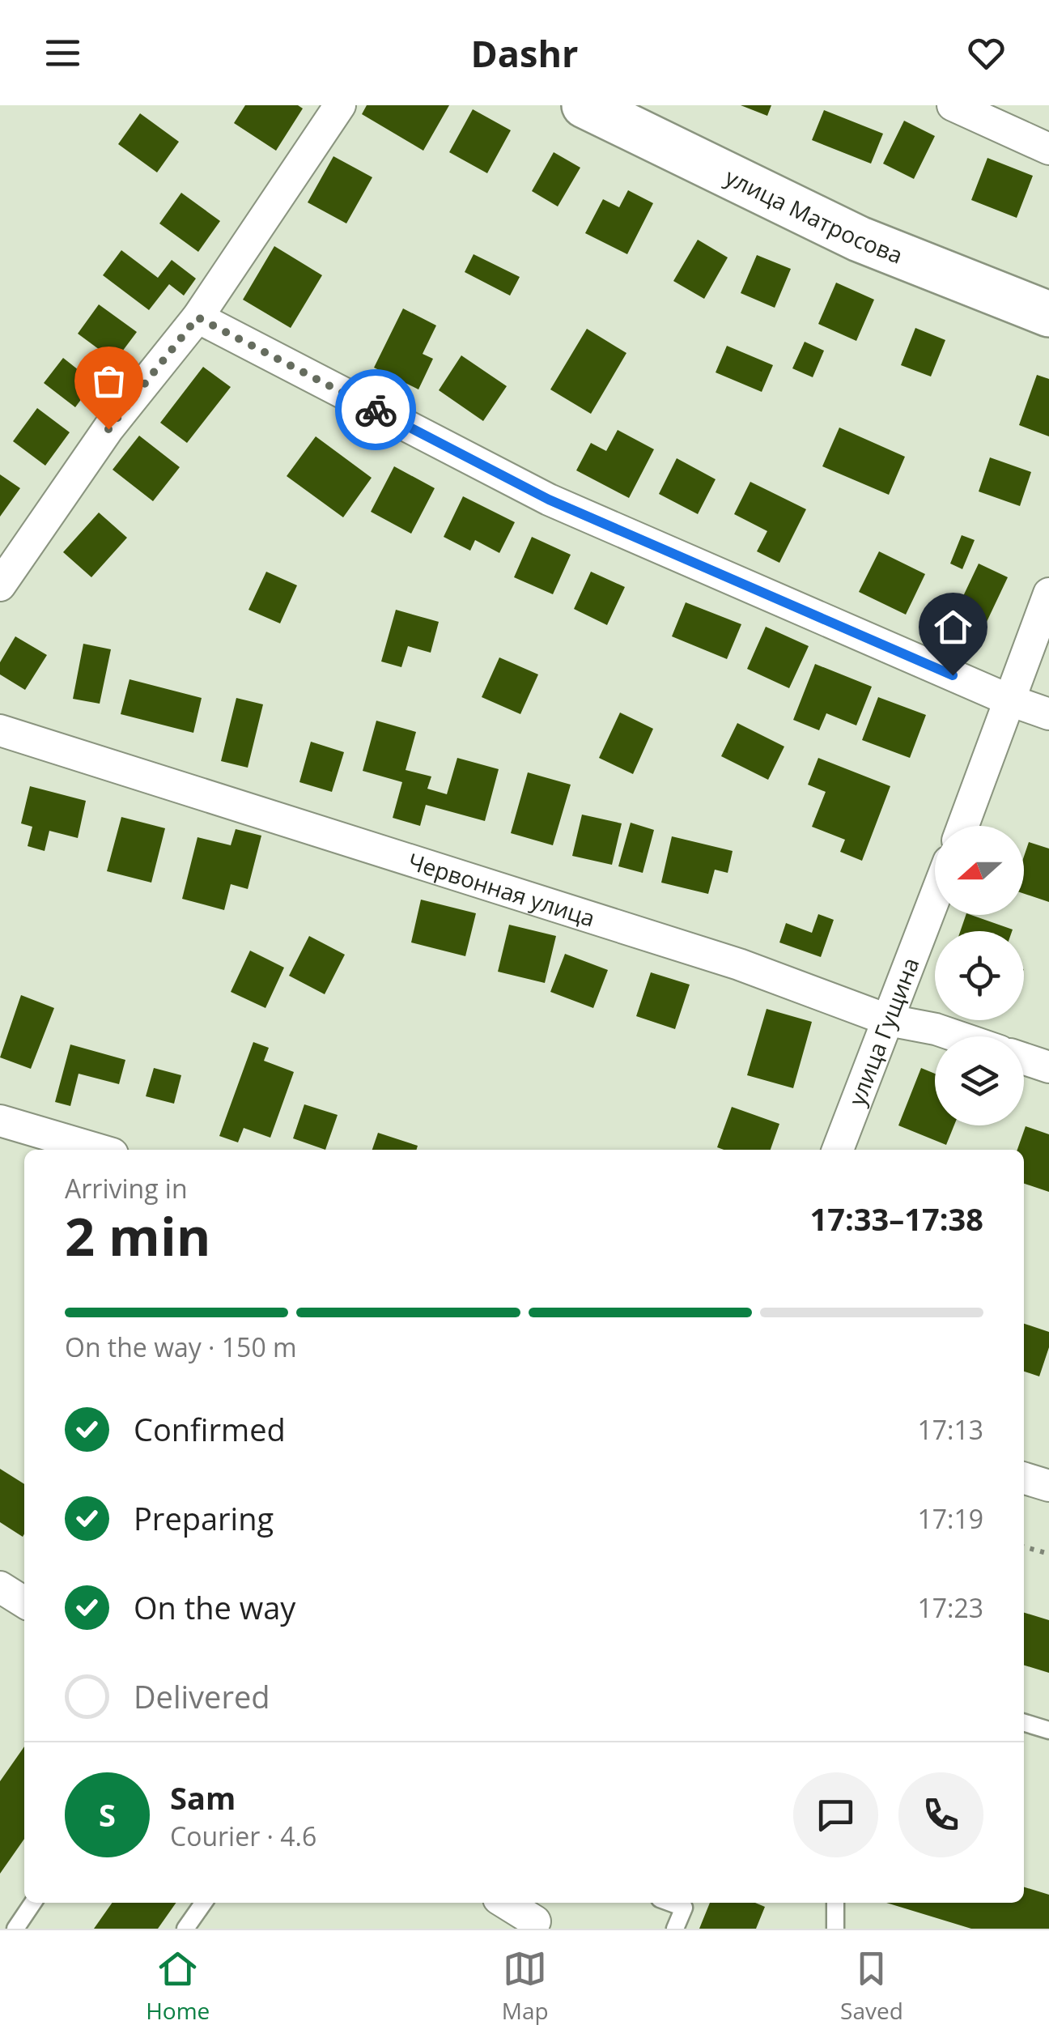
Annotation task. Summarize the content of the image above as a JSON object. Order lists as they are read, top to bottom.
{
  "streets": {
    "street": ["улица Матросова", "Червонная улица", "улица Гущина"]
  },
  "crossings": [
    ["Червонная улица", "улица Гущина"]
  ],
  "north": "left",
  "page": {
    "header": "Dashr",
    "heading": ["2 min", "Arriving in", "17:33–17:38"],
    "panel": ["Sam", "Courier · 4.6"],
    "bar": "On the way · 150 m",
    "list": [
      ["Confirmed", "17:13"],
      ["Preparing", "17:19"],
      ["On the way", "17:23"],
      "Delivered"
    ],
    "round": "S",
    "tabs": ["Home", "Map", "Saved"]
  }
}
